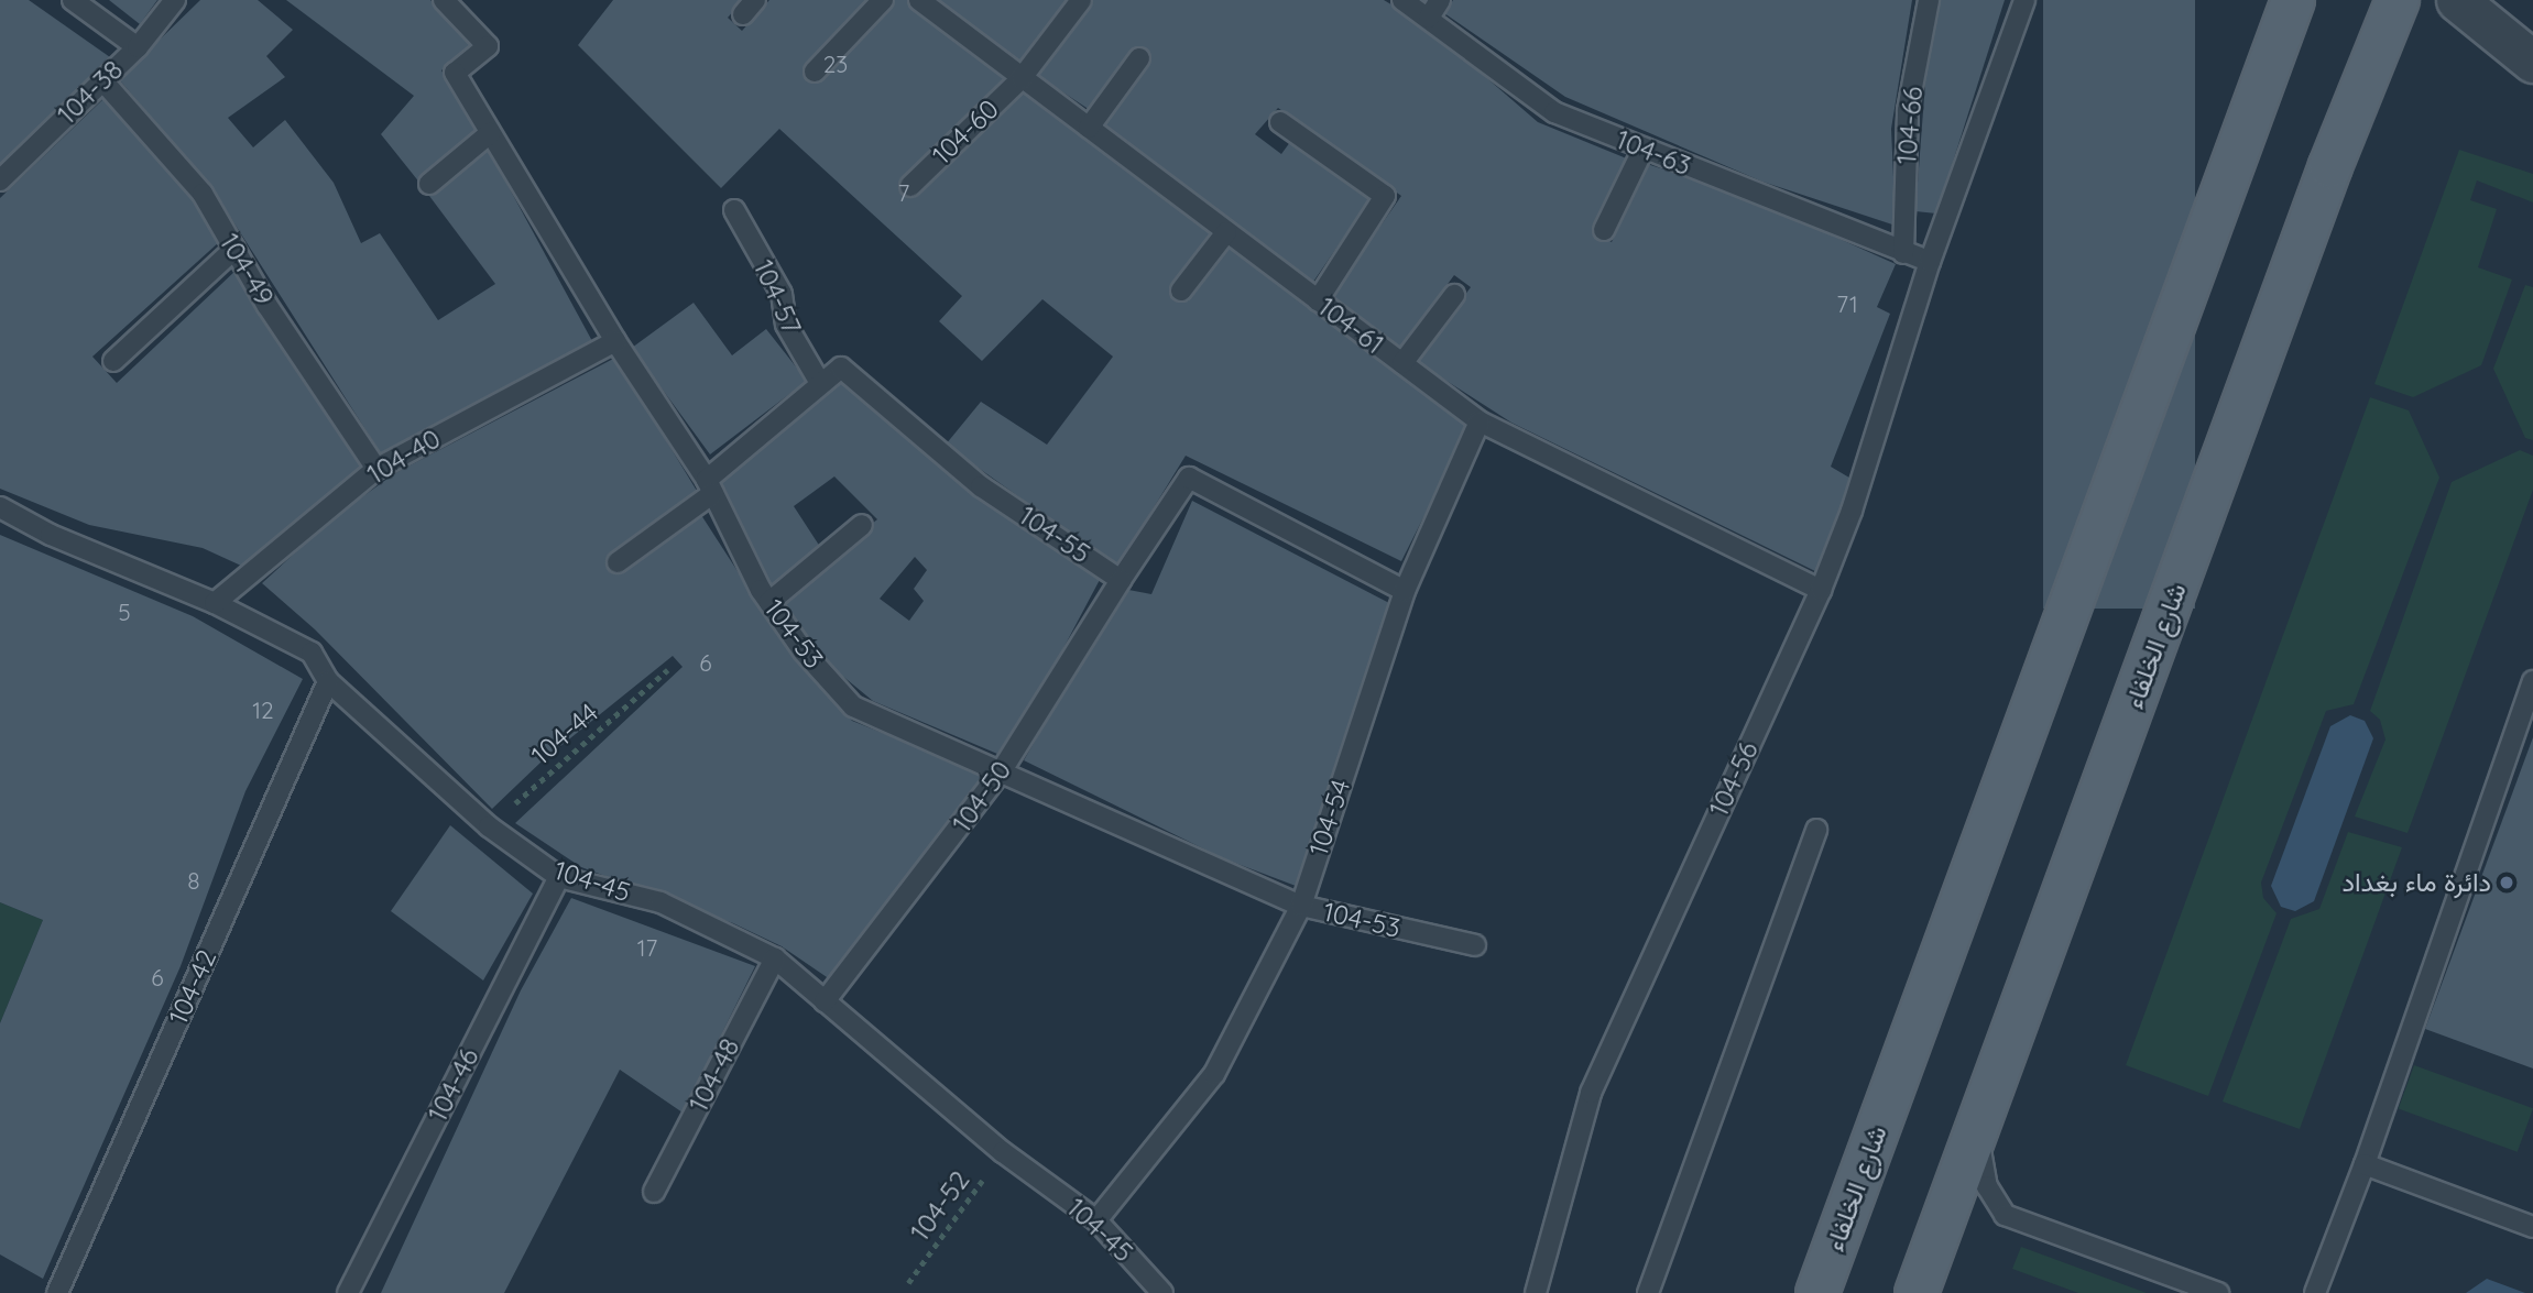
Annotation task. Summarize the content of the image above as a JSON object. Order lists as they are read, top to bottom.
{
  "streets": {
    "main road": ["شارع الخلفاء"],
    "lane": [
      "104-38",
      "104-66",
      "104-60",
      "104-63",
      "104-49",
      "104-57",
      "104-61",
      "104-40",
      "104-55",
      "104-53",
      "104-56",
      "104-50",
      "104-54",
      "104-45",
      "104-42",
      "104-48",
      "104-46"
    ],
    "path": ["104-44", "104-52"]
  },
  "crossings": [
    ["104-38", "104-49"],
    ["104-66", "104-63"],
    ["104-60", "104-61"],
    ["104-63", "104-56"],
    ["104-49", "104-40"],
    ["104-57", "104-55"],
    ["104-61", "104-56"],
    ["104-61", "104-54"],
    ["104-40", "104-53"],
    ["104-40", "104-45"],
    ["104-55", "104-53"],
    ["104-55", "104-50"],
    ["104-53", "104-50"],
    ["104-53", "104-54"],
    ["104-44", "104-45"],
    ["104-50", "104-45"],
    ["104-54", "104-45"],
    ["104-45", "104-42"],
    ["104-45", "104-48"],
    ["104-45", "104-46"],
    ["104-45", "104-52"]
  ],
  "places": ["دائرة ماء بغداد"],
  "house_numbers": [
    "23",
    "7",
    "71",
    "5",
    "6",
    "12",
    "8",
    "17",
    "6"
  ]
}
